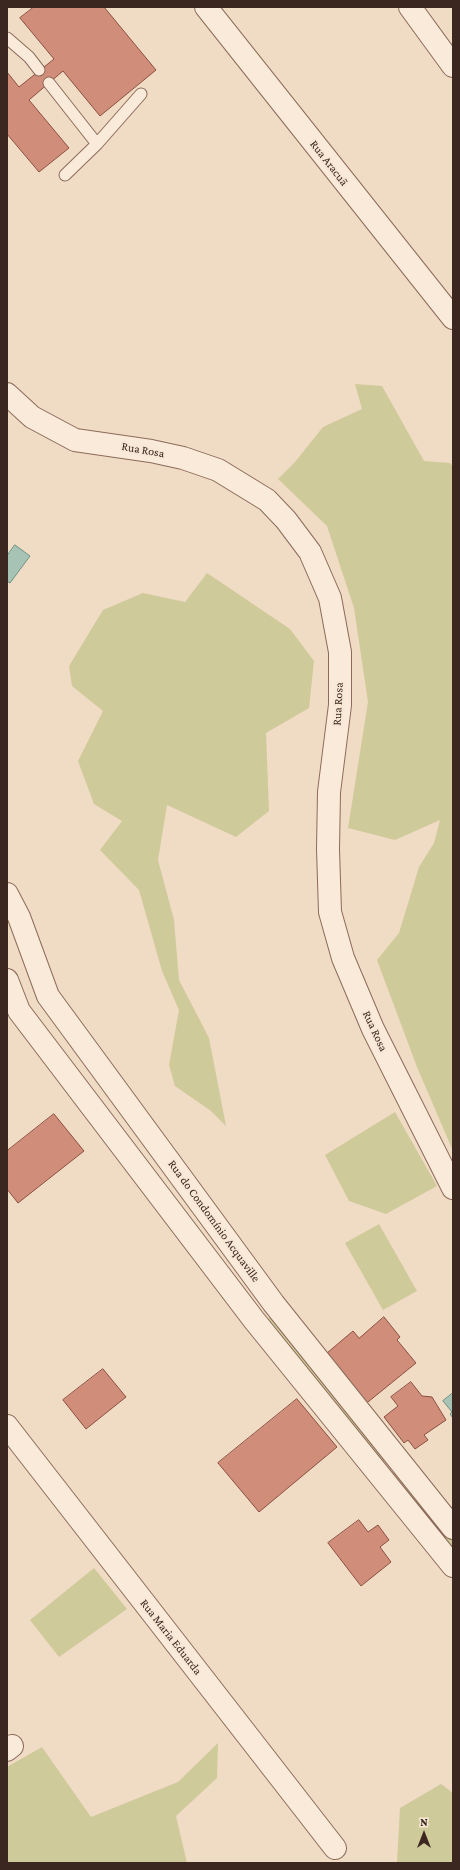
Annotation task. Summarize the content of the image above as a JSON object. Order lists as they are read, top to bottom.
{
  "streets": {
    "street": [
      "Rua Aracuã",
      "Rua Rosa",
      "Rua do Condomínio Acquaville",
      "Rua Maria Eduarda"
    ]
  },
  "north": "top"
}
